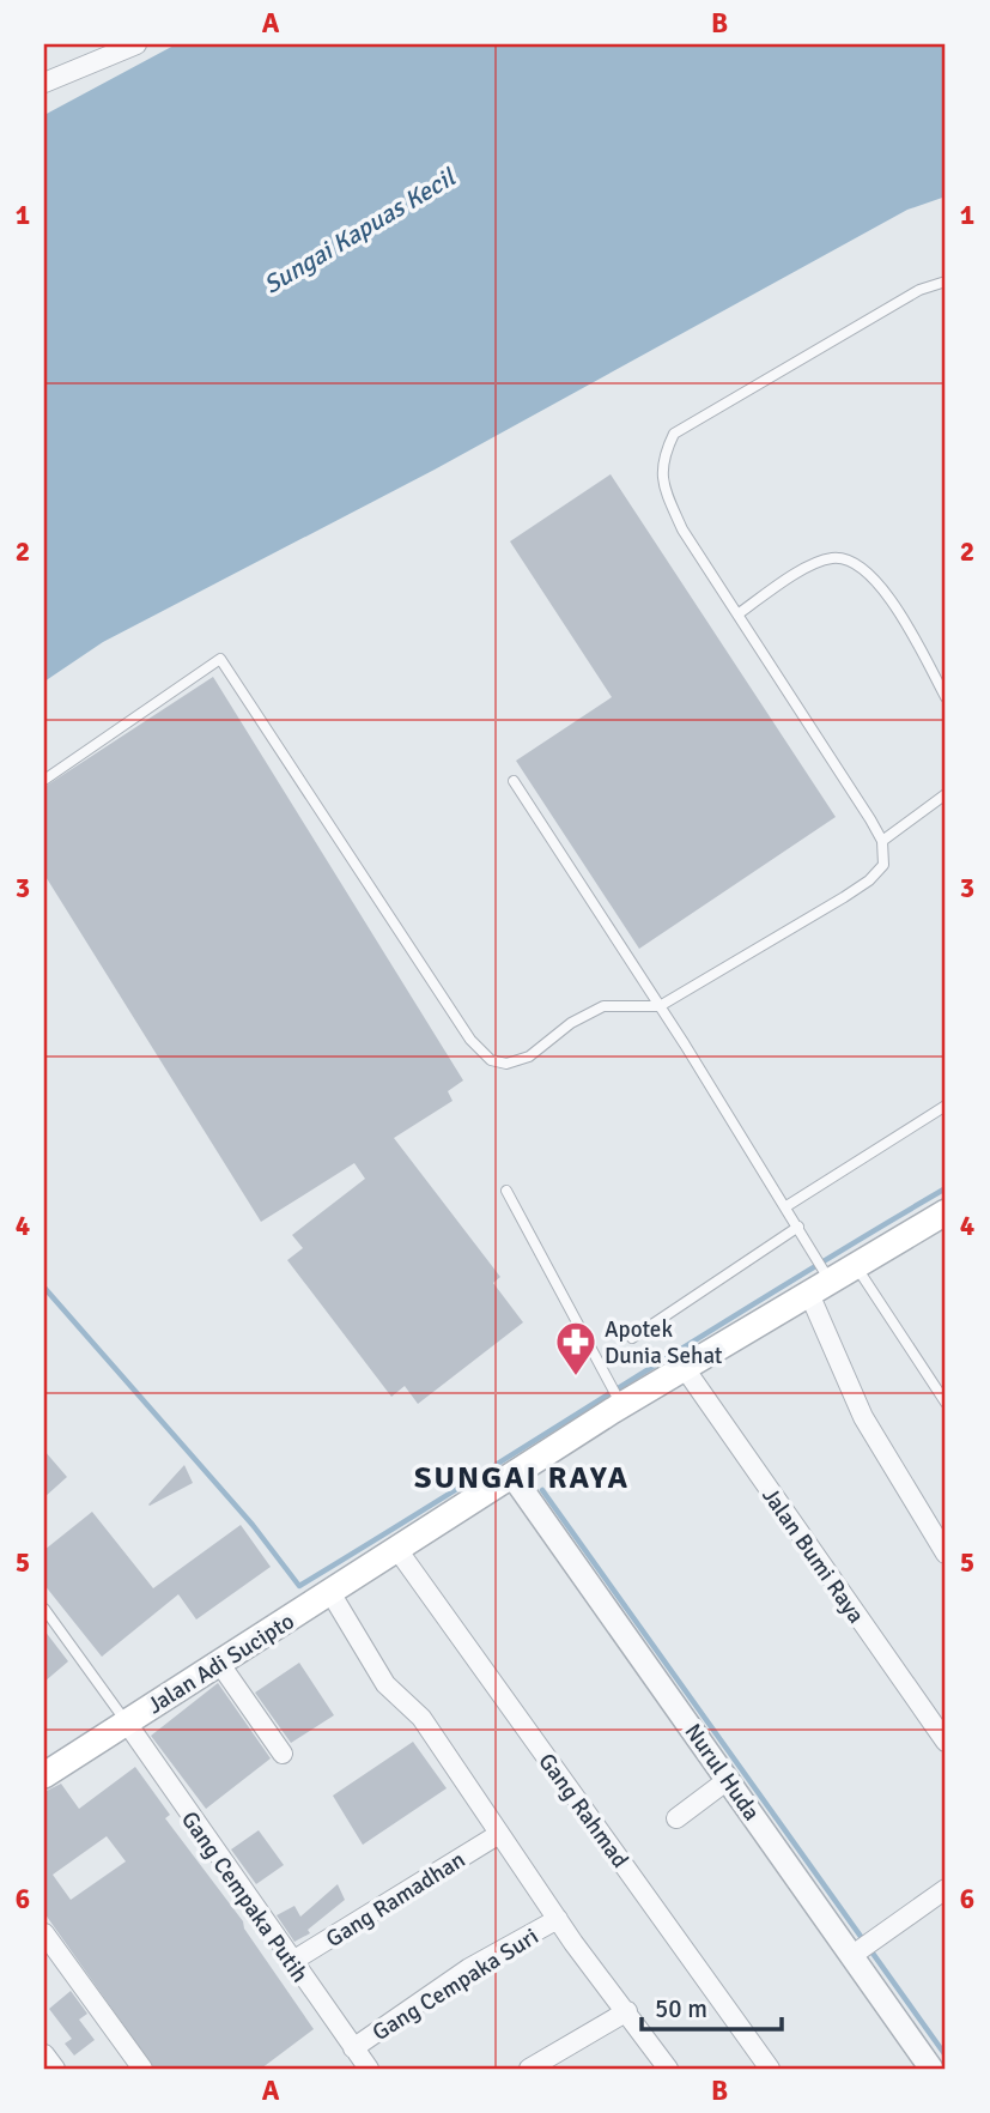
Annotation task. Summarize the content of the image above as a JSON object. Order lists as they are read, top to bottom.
{
  "streets": {
    "main road": ["Jalan Adi Sucipto"],
    "street": [
      "Jalan Bumi Raya",
      "Nurul Huda",
      "Gang Rahmad",
      "Gang Cempaka Putih",
      "Gang Ramadhan",
      "Gang Cempaka Suri"
    ]
  },
  "crossings": [
    ["Jalan Bumi Raya", "Jalan Adi Sucipto"],
    ["Jalan Adi Sucipto", "Nurul Huda"],
    ["Jalan Adi Sucipto", "Gang Rahmad"],
    ["Jalan Adi Sucipto", "Gang Cempaka Putih"],
    ["Gang Cempaka Putih", "Gang Ramadhan"],
    ["Gang Cempaka Putih", "Gang Cempaka Suri"]
  ],
  "districts": ["SUNGAI RAYA"],
  "water": ["Sungai Kapuas Kecil"],
  "places": {
    "pharmacy": ["Apotek Dunia Sehat"]
  },
  "scale_bar": "50 m",
  "grid": {
    "columns": ["A", "B"],
    "rows": [
      "1",
      "2",
      "3",
      "4",
      "5",
      "6"
    ]
  }
}
